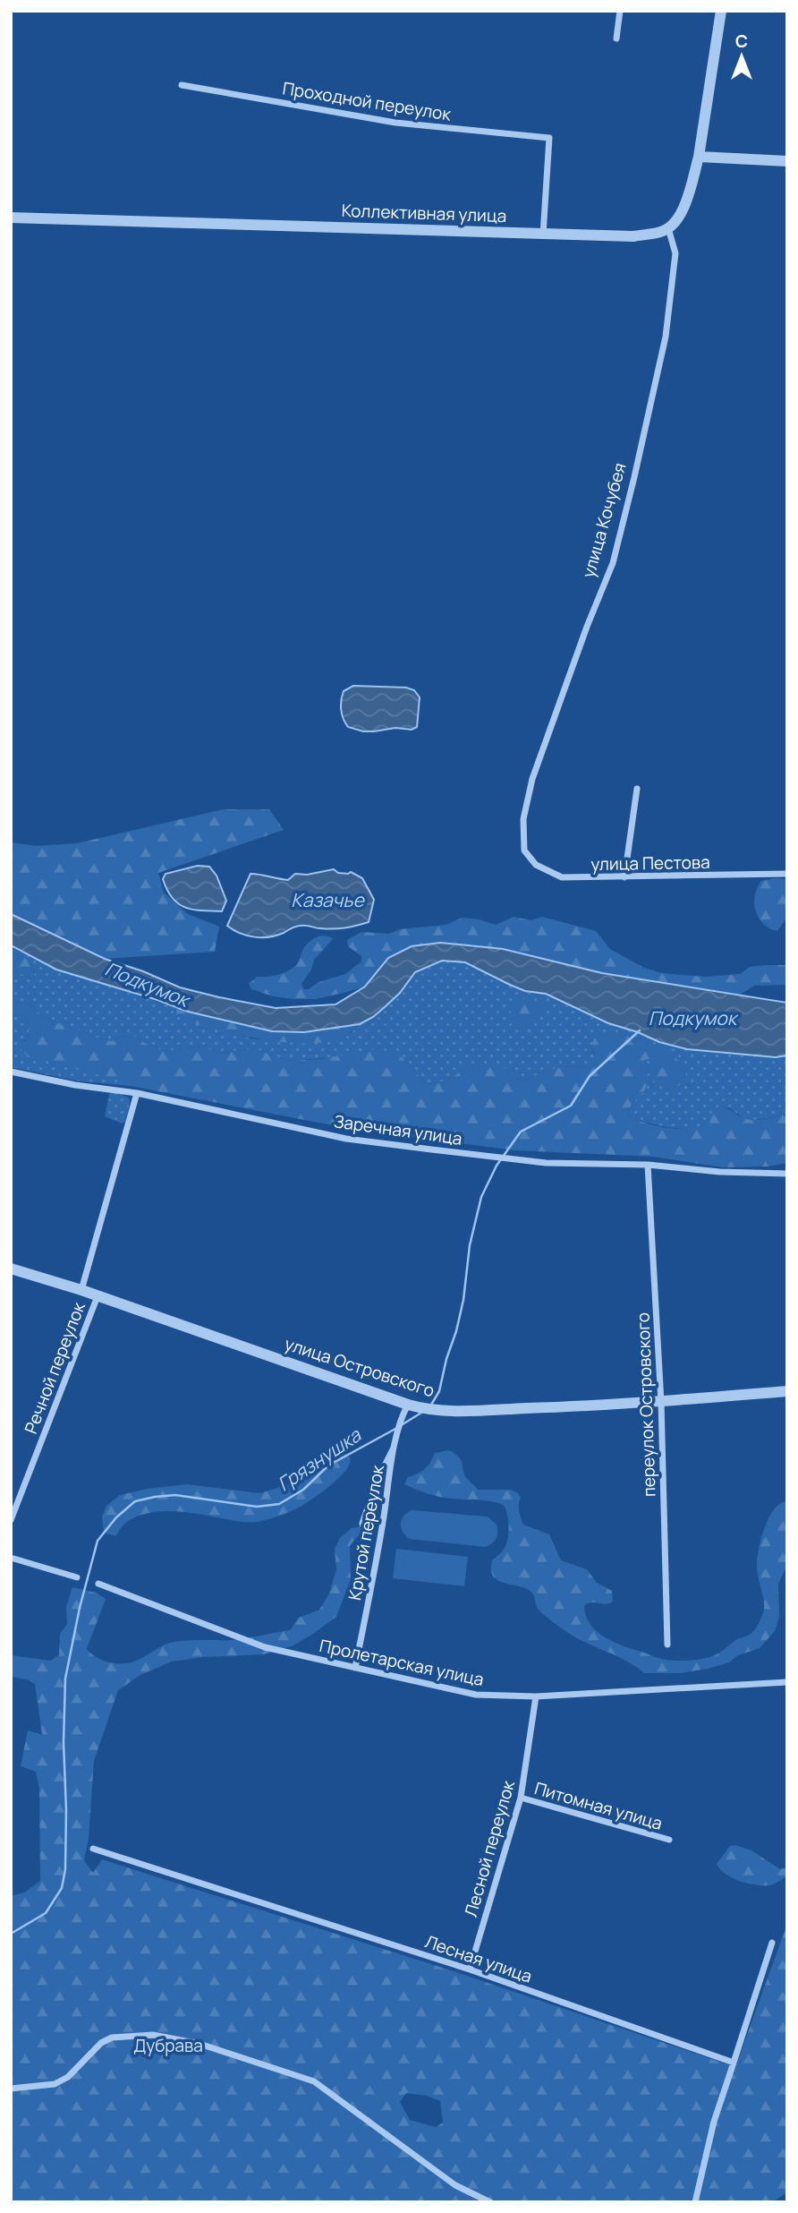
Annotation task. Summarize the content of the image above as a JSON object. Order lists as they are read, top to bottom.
{
  "streets": {
    "street": [
      "Проходной переулок",
      "Коллективная улица",
      "улица Кочубея",
      "улица Пестова",
      "Заречная улица",
      "улица Островского",
      "Речной переулок",
      "переулок Островского",
      "Крутой переулок",
      "Пролетарская улица",
      "Питомная улица",
      "Лесной переулок",
      "Лесная улица"
    ]
  },
  "crossings": [
    ["Проходной переулок", "Коллективная улица"],
    ["Коллективная улица", "улица Кочубея"],
    ["улица Кочубея", "улица Пестова"],
    ["Заречная улица", "Речной переулок"],
    ["Заречная улица", "переулок Островского"],
    ["улица Островского", "Речной переулок"],
    ["улица Островского", "переулок Островского"],
    ["улица Островского", "Крутой переулок"],
    ["Крутой переулок", "Пролетарская улица"],
    ["Пролетарская улица", "Лесной переулок"],
    ["Питомная улица", "Лесной переулок"],
    ["Лесной переулок", "Лесная улица"]
  ],
  "water": ["Казачье", "Подкумок", "Грязнушка"],
  "parks": ["Дубрава"],
  "north": "top"
}
